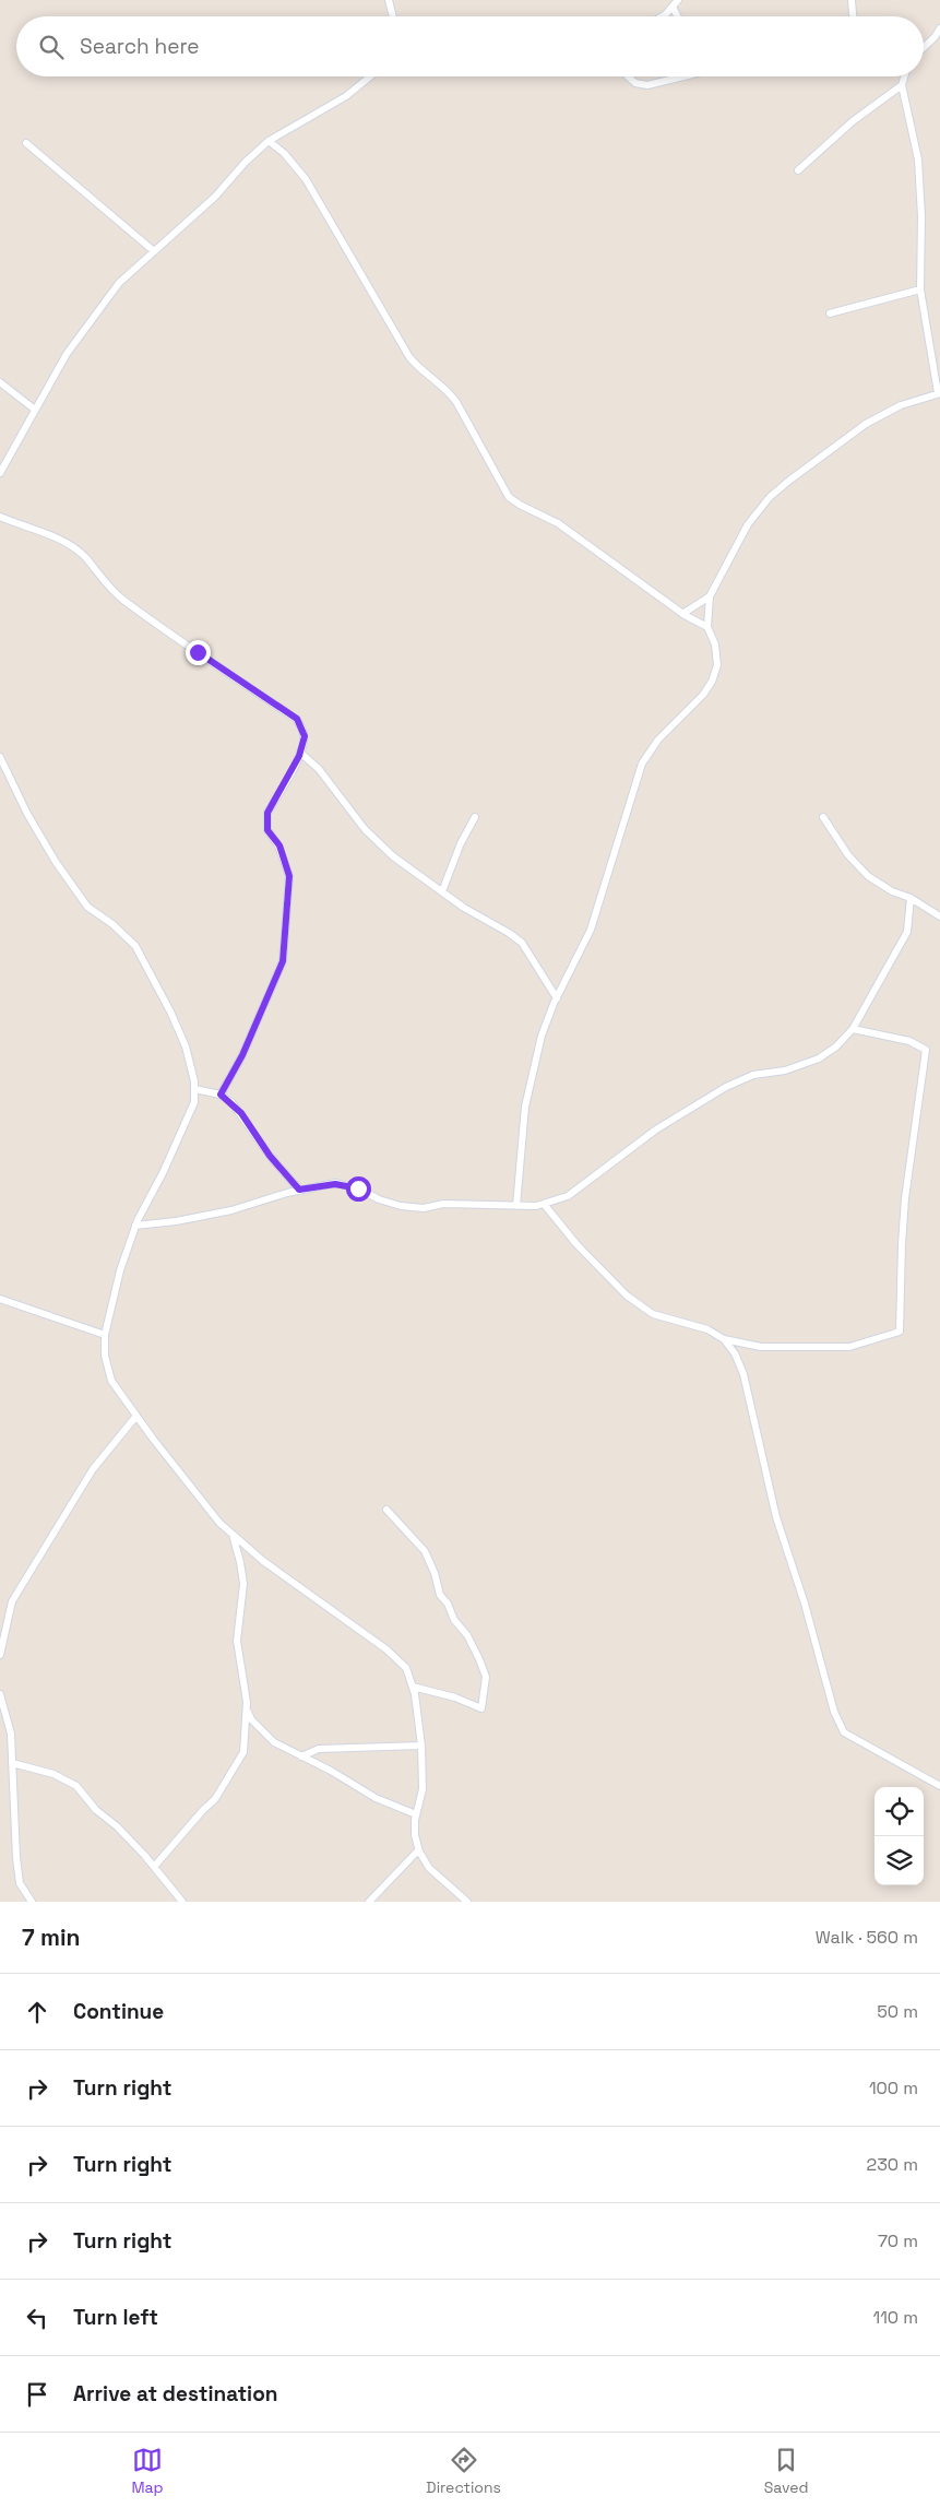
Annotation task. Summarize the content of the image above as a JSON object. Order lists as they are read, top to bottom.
{
  "page": {
    "search": "Search here",
    "heading": ["7 min", "Walk · 560 m"],
    "list": [
      ["Continue", "50 m"],
      ["Turn right", "100 m"],
      ["Turn right", "230 m"],
      ["Turn right", "70 m"],
      ["Turn left", "110 m"],
      "Arrive at destination"
    ],
    "nav": ["Map", "Directions", "Saved"]
  }
}
